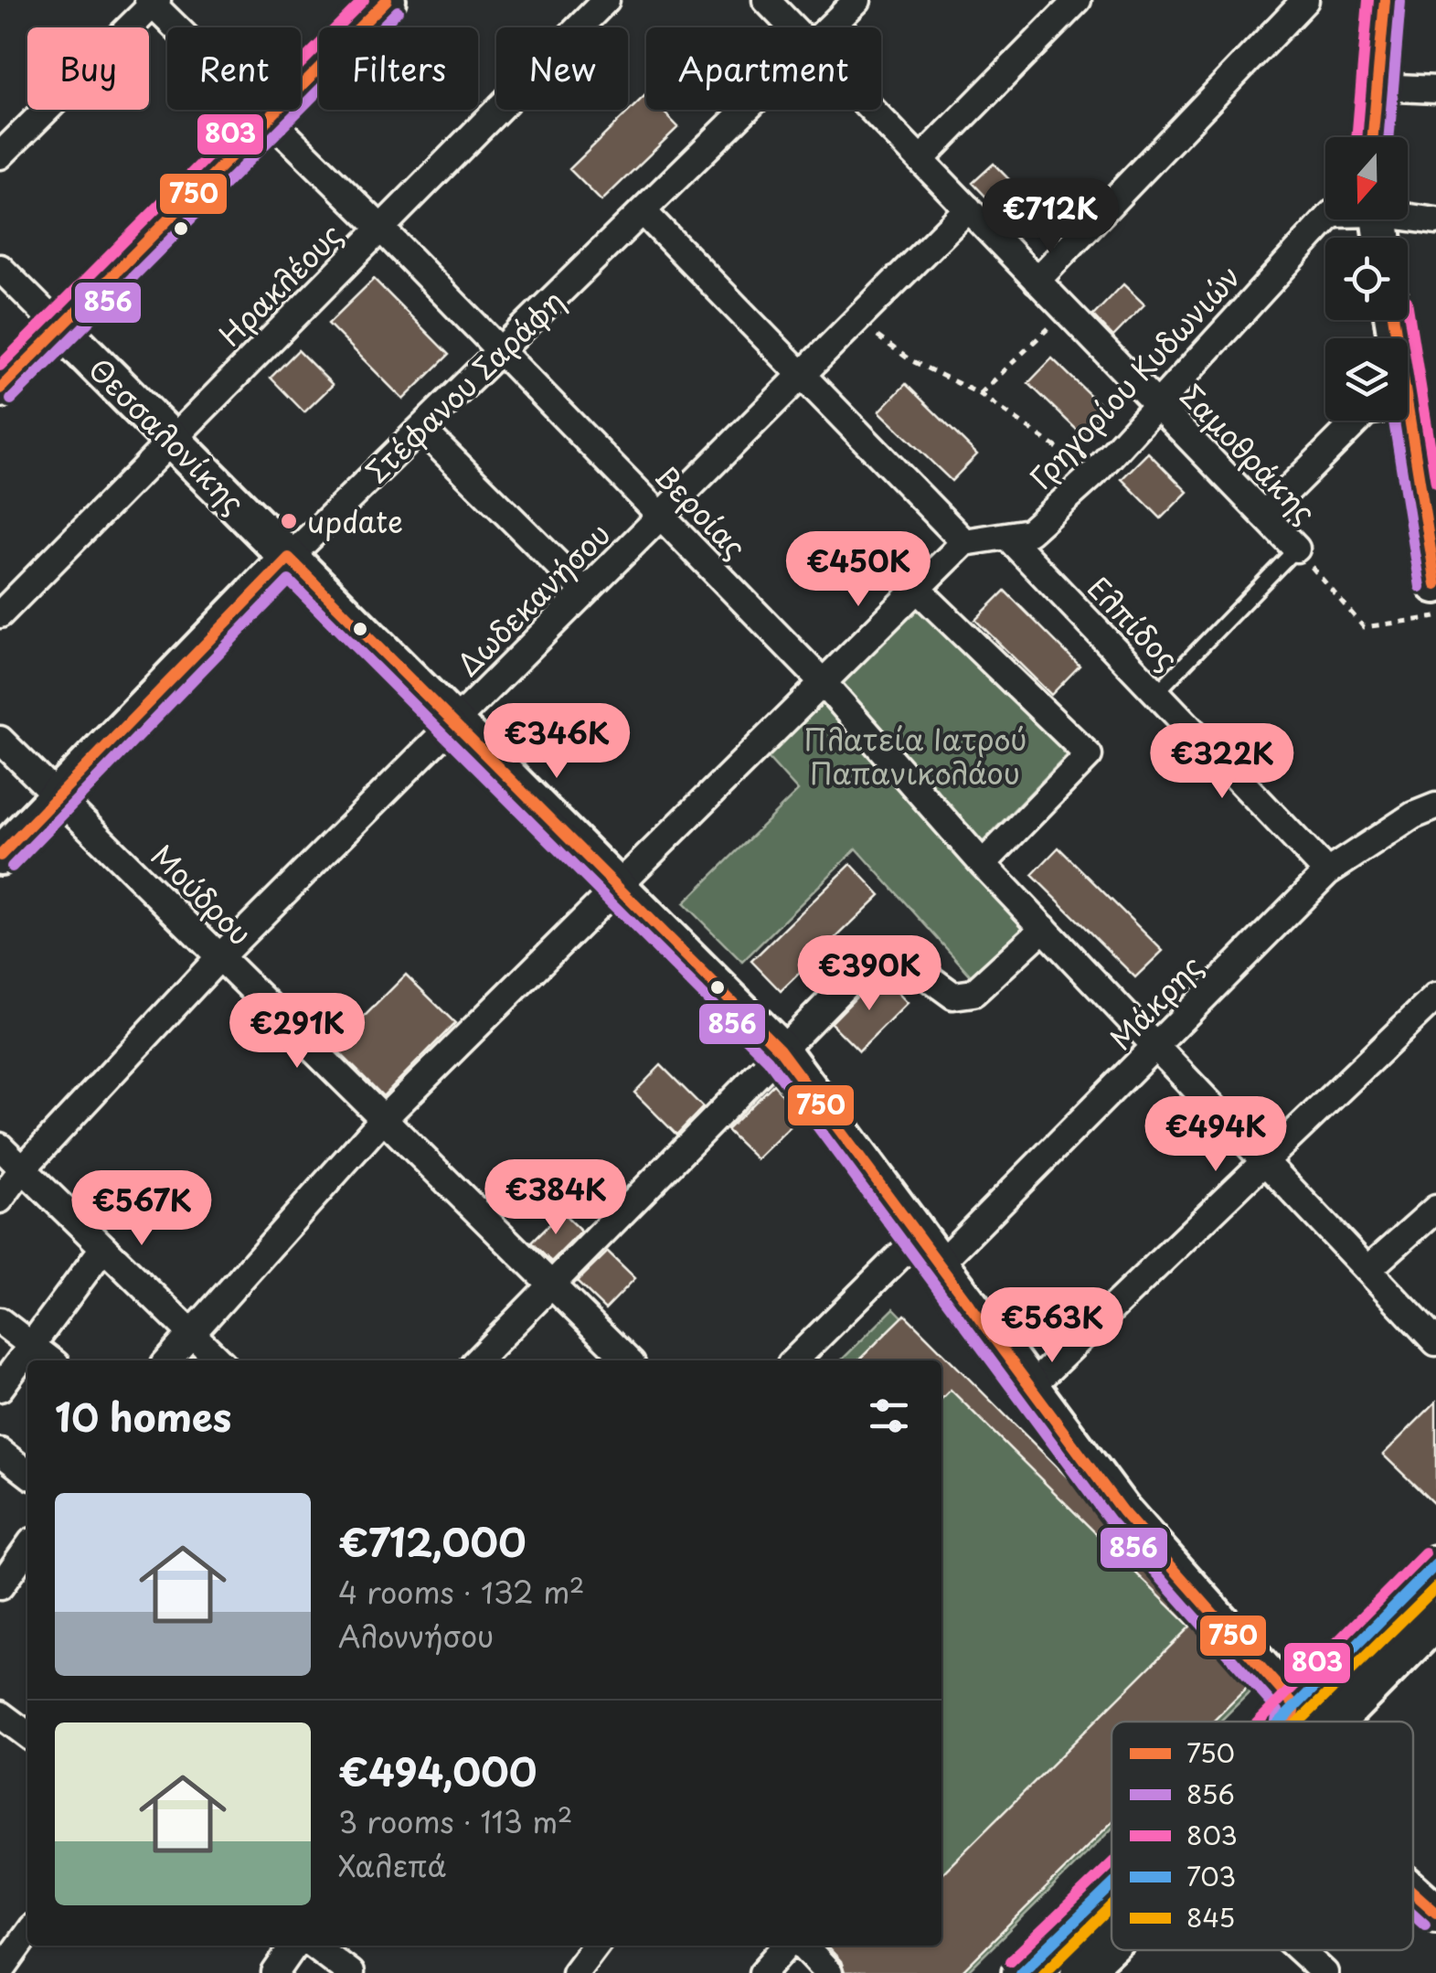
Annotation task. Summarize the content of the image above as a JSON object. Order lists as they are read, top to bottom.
{
  "streets": {
    "street": [
      "Ηρακλέους",
      "Γρηγορίου Κυδωνιών",
      "Στέφανου Σαράφη",
      "Θεσσαλονίκης",
      "Σαμοθράκης",
      "Βεροίας",
      "Δωδεκανήσου",
      "Ελπίδος",
      "Μούδρου",
      "Μάκρης"
    ]
  },
  "crossings": [
    ["Ηρακλέους", "Θεσσαλονίκης"],
    ["Ηρακλέους", "Βεροίας"],
    ["Γρηγορίου Κυδωνιών", "Σαμοθράκης"],
    ["Γρηγορίου Κυδωνιών", "Ελπίδος"],
    ["Στέφανου Σαράφη", "Θεσσαλονίκης"],
    ["Στέφανου Σαράφη", "Βεροίας"],
    ["Στέφανου Σαράφη", "Μούδρου"],
    ["Θεσσαλονίκης", "Δωδεκανήσου"],
    ["Θεσσαλονίκης", "Μάκρης"],
    ["Σαμοθράκης", "Δωδεκανήσου"],
    ["Βεροίας", "Δωδεκανήσου"],
    ["Βεροίας", "Μάκρης"],
    ["Δωδεκανήσου", "Μούδρου"],
    ["Ελπίδος", "Μάκρης"]
  ],
  "parks": ["Πλατεία Ιατρού Παπανικολάου"],
  "places": ["update"],
  "lines": [
    "transit line 750",
    "transit line 803",
    "transit line 856",
    "transit line 703",
    "transit line 845"
  ],
  "legend": [
    "750",
    "856",
    "803",
    "703",
    "845"
  ],
  "north": "bottom",
  "page": {
    "chip": [
      "Buy",
      "Rent",
      "Filters",
      "New",
      "Apartment"
    ],
    "price": [
      "€712K",
      "€450K",
      "€346K",
      "€322K",
      "€390K",
      "€291K",
      "€494K",
      "€384K",
      "€567K",
      "€563K"
    ],
    "heading": "10 homes",
    "list": [
      {
        "name": "€712,000",
        "note": "4 rooms · 132 m² · Αλοννήσου"
      },
      {
        "name": "€494,000",
        "note": "3 rooms · 113 m² · Χαλεπά"
      }
    ]
  }
}
